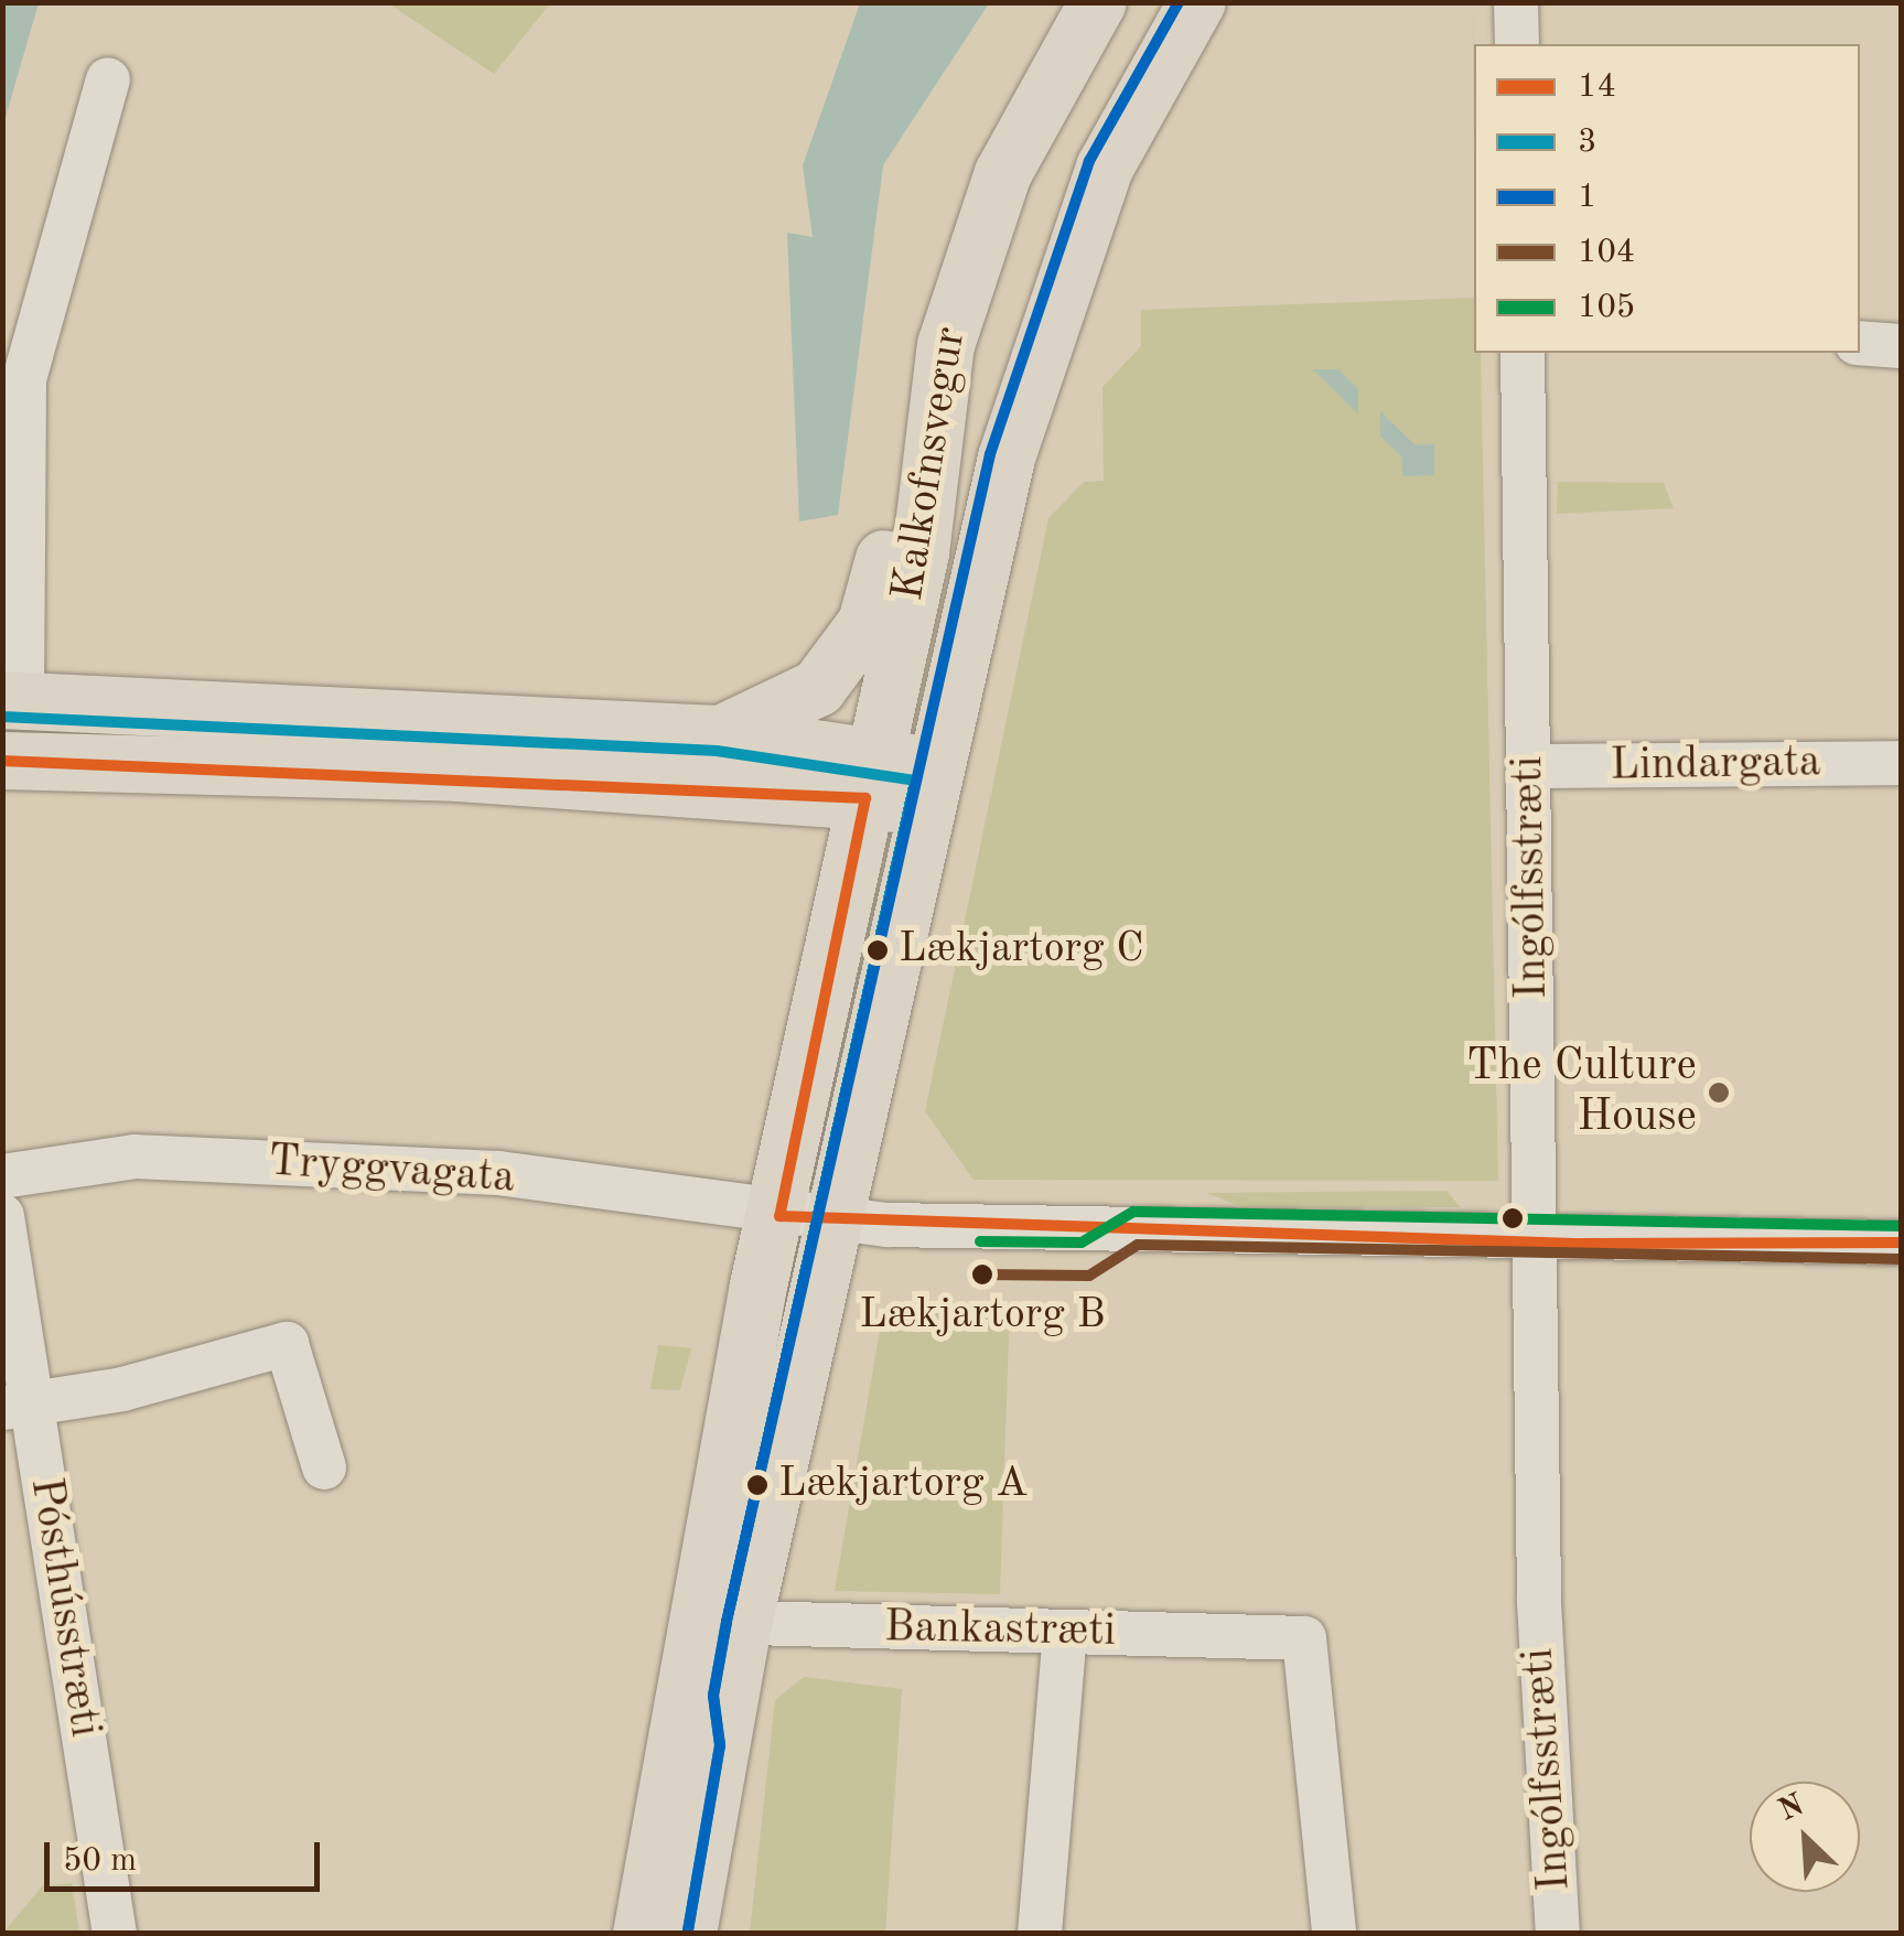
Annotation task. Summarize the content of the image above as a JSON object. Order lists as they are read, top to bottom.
{
  "streets": {
    "main road": ["Kalkofnsvegur"],
    "street": [
      "Lindargata",
      "Ingólfsstræti",
      "Tryggvagata",
      "Pósthússtræti",
      "Bankastræti"
    ]
  },
  "crossings": [
    ["Kalkofnsvegur", "Tryggvagata"],
    ["Lindargata", "Ingólfsstræti"],
    ["Ingólfsstræti", "Tryggvagata"]
  ],
  "places": [
    "Lækjartorg C",
    "The Culture House",
    "Lækjartorg B",
    "Lækjartorg A"
  ],
  "lines": [
    "transit line 1",
    "transit line 3",
    "transit line 14",
    "transit line 105",
    "transit line 104"
  ],
  "legend": [
    "14",
    "3",
    "1",
    "104",
    "105"
  ],
  "scale_bar": "50 m",
  "north": "top left"
}
